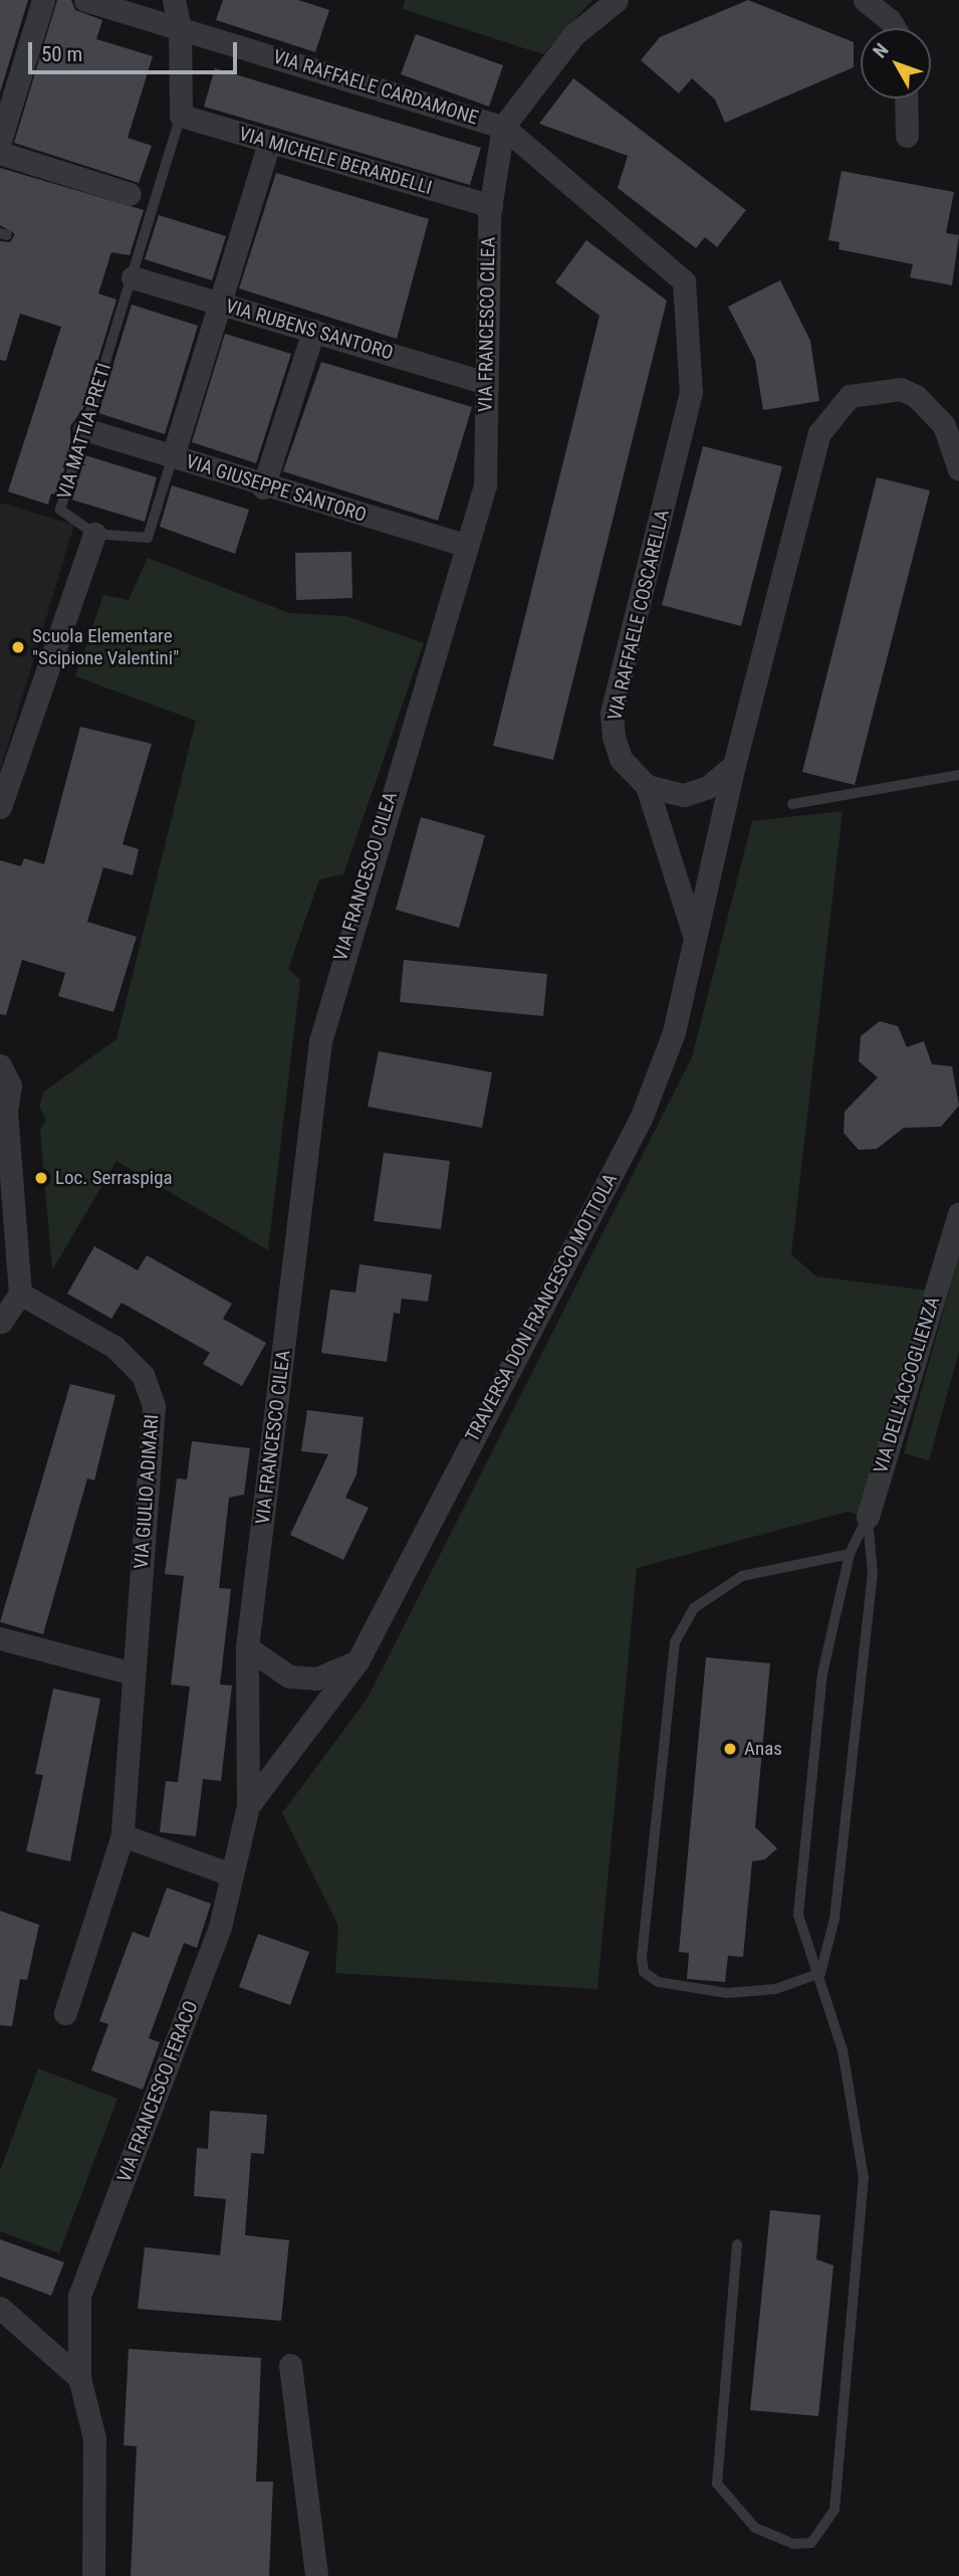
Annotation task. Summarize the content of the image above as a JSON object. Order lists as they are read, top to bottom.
{
  "streets": {
    "street": [
      "VIA RAFFAELE CARDAMONE",
      "VIA MICHELE BERARDELLI",
      "VIA FRANCESCO CILEA",
      "VIA RUBENS SANTORO",
      "VIA GIUSEPPE SANTORO",
      "VIA RAFFAELE COSCARELLA",
      "TRAVERSA DON FRANCESCO MOTTOLA",
      "VIA DELL'ACCOGLIENZA",
      "VIA GIULIO ADIMARI",
      "VIA FRANCESCO FERACO"
    ],
    "lane": ["VIA MATTIA PRETI"]
  },
  "crossings": [
    ["VIA RAFFAELE CARDAMONE", "VIA FRANCESCO CILEA"],
    ["VIA RAFFAELE CARDAMONE", "VIA RAFFAELE COSCARELLA"],
    ["VIA MICHELE BERARDELLI", "VIA FRANCESCO CILEA"],
    ["VIA MICHELE BERARDELLI", "VIA MATTIA PRETI"],
    ["VIA FRANCESCO CILEA", "VIA RUBENS SANTORO"],
    ["VIA FRANCESCO CILEA", "VIA GIUSEPPE SANTORO"],
    ["VIA FRANCESCO CILEA", "VIA RAFFAELE COSCARELLA"],
    ["VIA FRANCESCO CILEA", "TRAVERSA DON FRANCESCO MOTTOLA"],
    ["VIA FRANCESCO CILEA", "VIA FRANCESCO FERACO"],
    ["VIA RUBENS SANTORO", "VIA MATTIA PRETI"],
    ["VIA MATTIA PRETI", "VIA GIUSEPPE SANTORO"],
    ["TRAVERSA DON FRANCESCO MOTTOLA", "VIA FRANCESCO FERACO"]
  ],
  "places": ["Scuola Elementare \"Scipione Valentini\"", "Loc. Serraspiga", "Anas"],
  "scale_bar": "50 m",
  "north": "top left"
}
